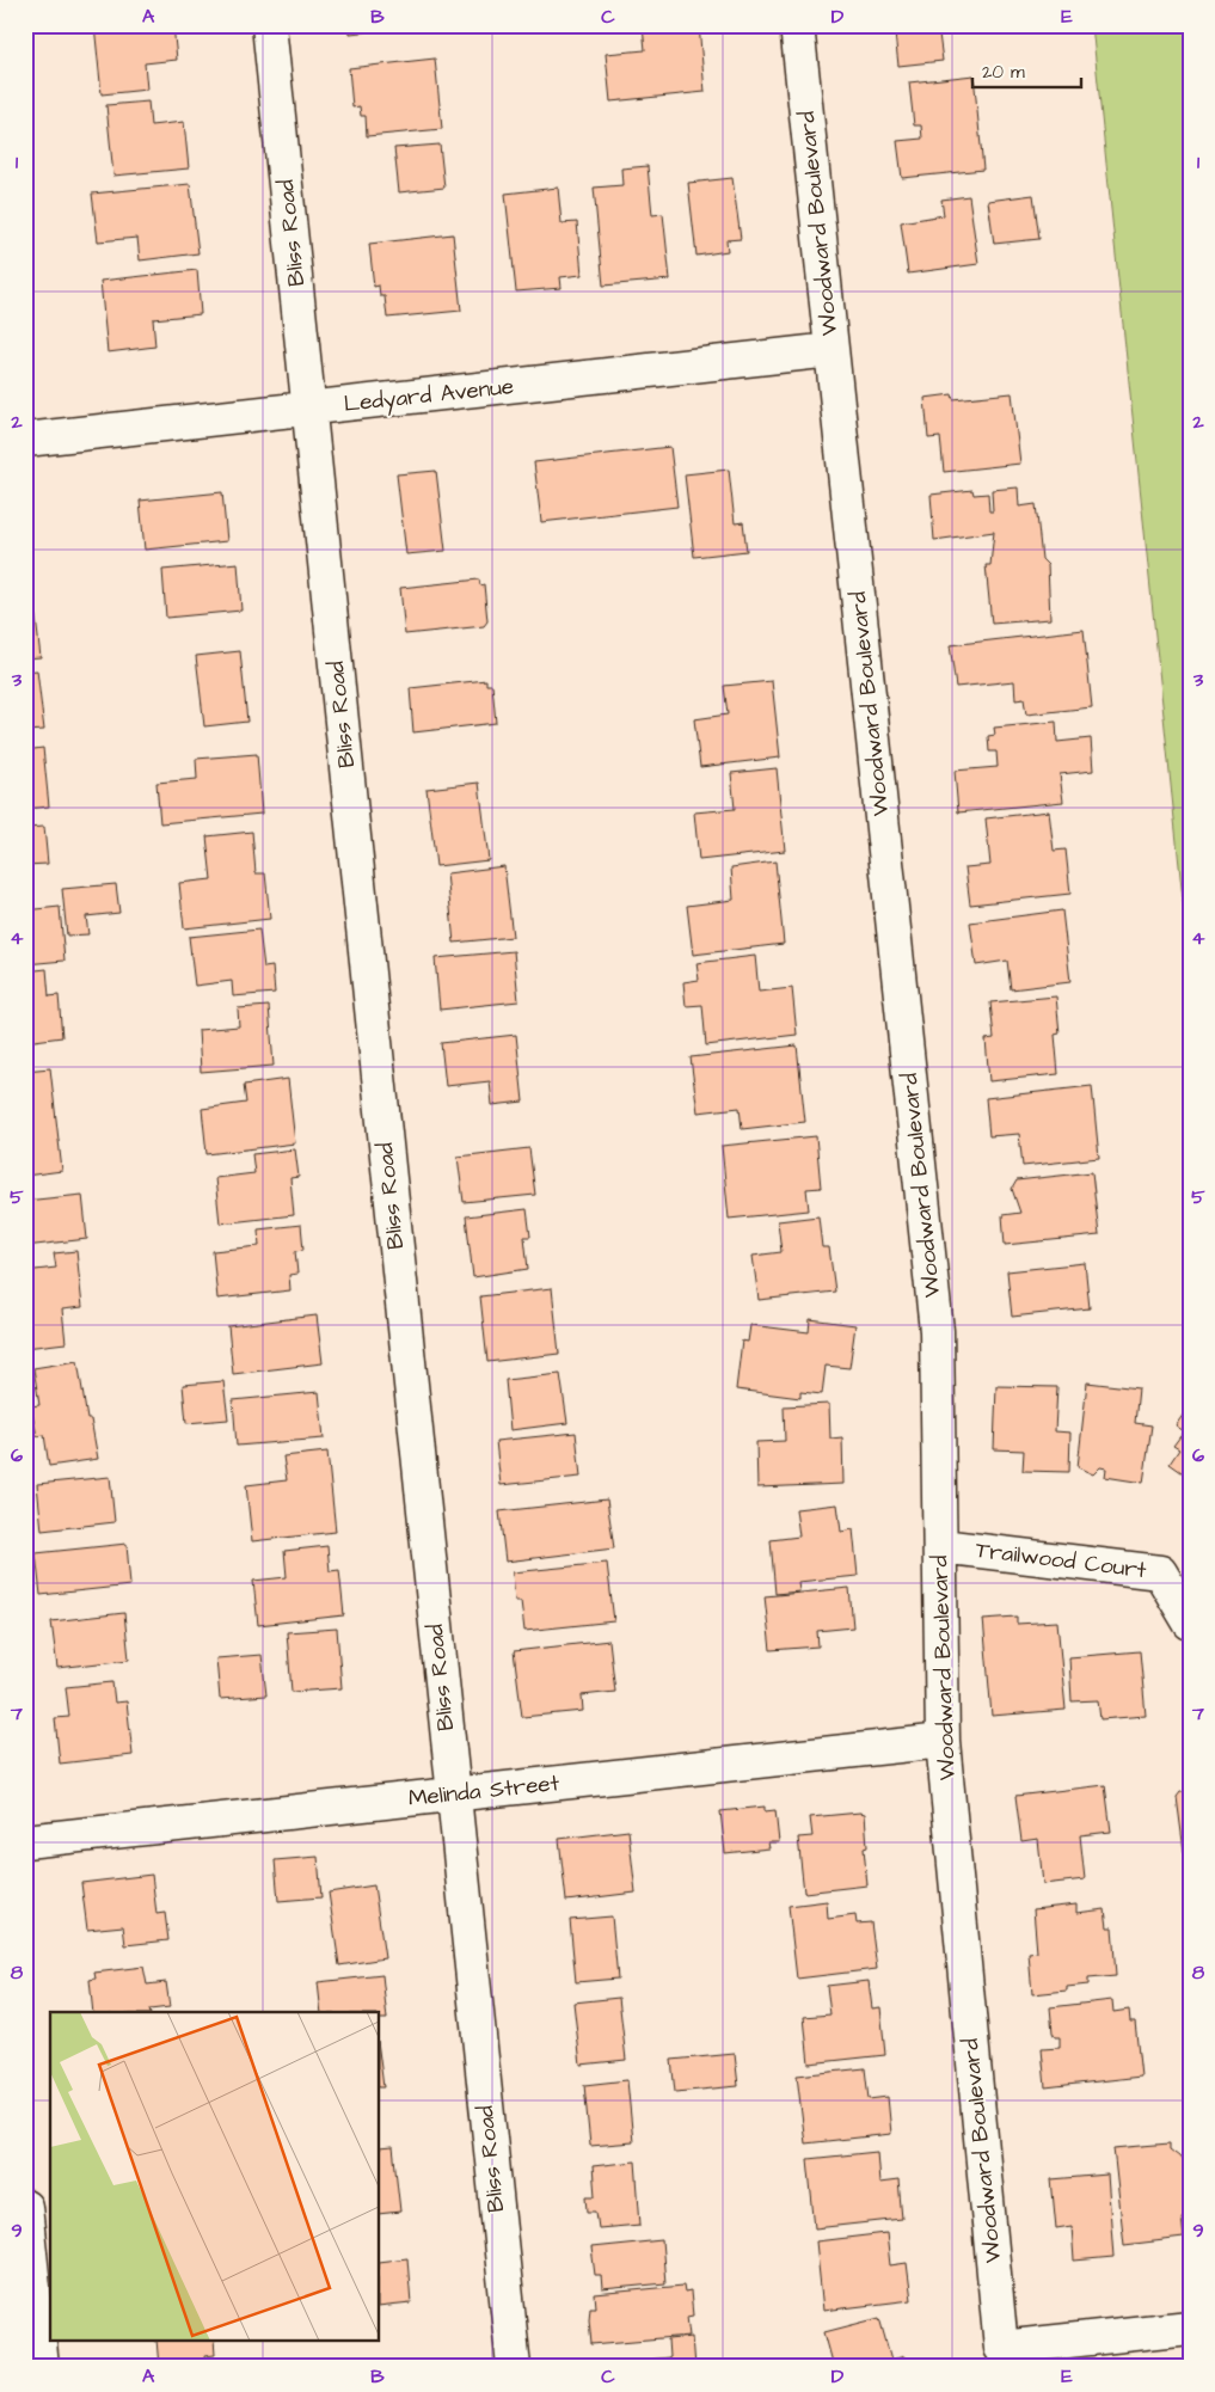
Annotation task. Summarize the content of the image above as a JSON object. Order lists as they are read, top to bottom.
{
  "streets": {
    "street": [
      "Woodward Boulevard",
      "Bliss Road",
      "Ledyard Avenue",
      "Trailwood Court",
      "Melinda Street"
    ]
  },
  "crossings": [
    ["Woodward Boulevard", "Ledyard Avenue"],
    ["Woodward Boulevard", "Trailwood Court"],
    ["Woodward Boulevard", "Melinda Street"],
    ["Bliss Road", "Ledyard Avenue"],
    ["Bliss Road", "Melinda Street"]
  ],
  "scale_bar": "20 m",
  "grid": {
    "columns": [
      "A",
      "B",
      "C",
      "D",
      "E"
    ],
    "rows": [
      "1",
      "2",
      "3",
      "4",
      "5",
      "6",
      "7",
      "8",
      "9"
    ]
  }
}
